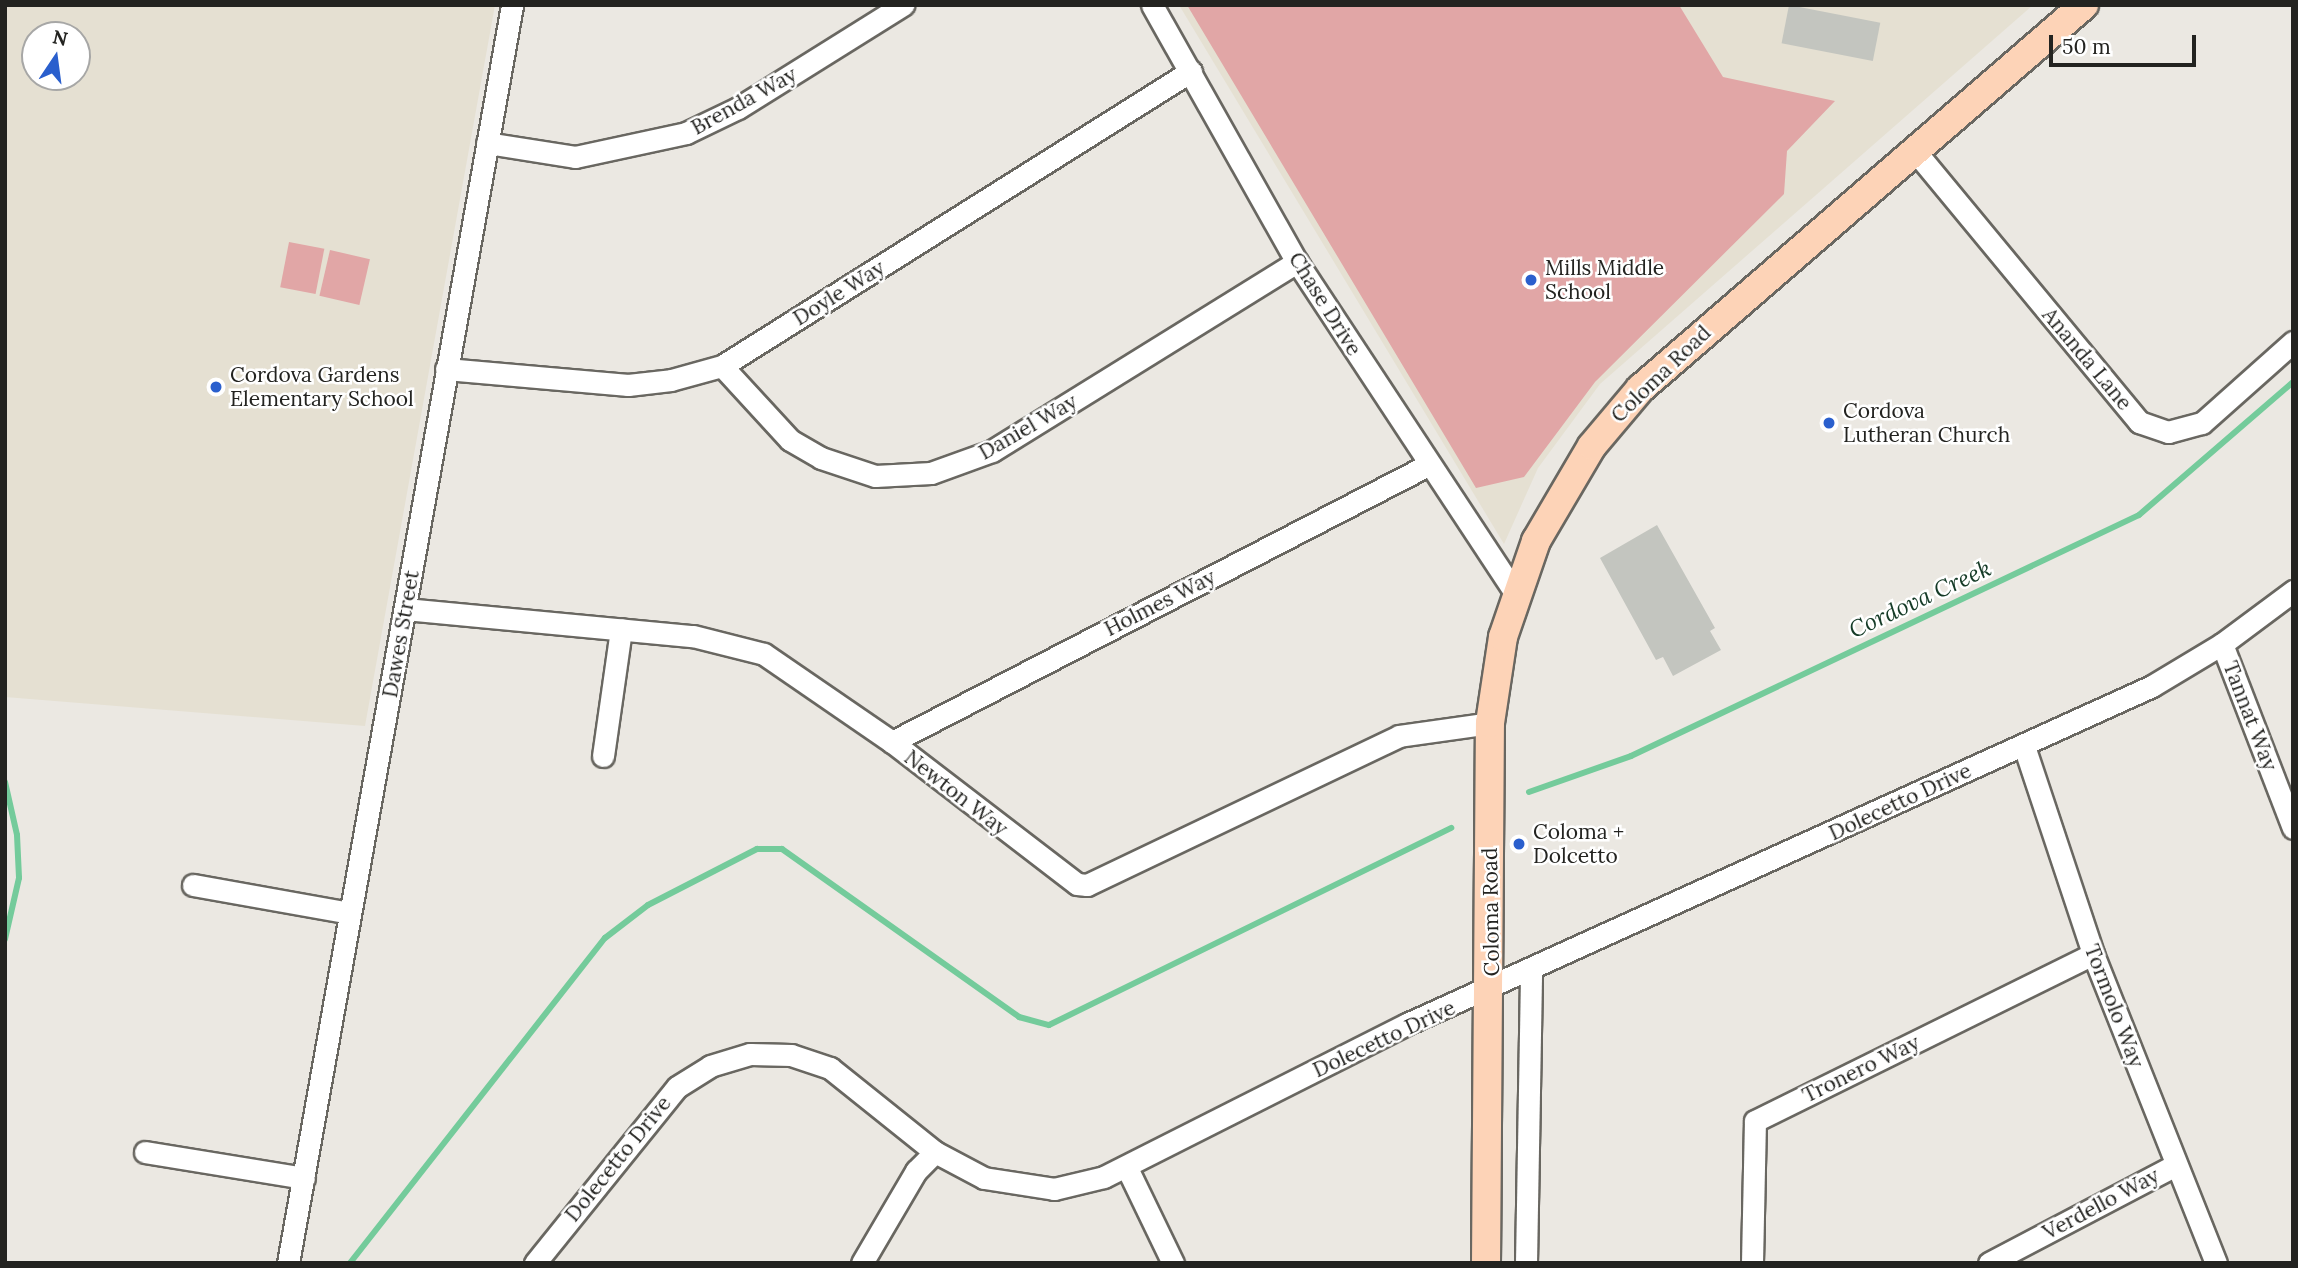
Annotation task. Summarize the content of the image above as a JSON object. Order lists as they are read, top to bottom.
{
  "streets": {
    "main road": ["Coloma Road"],
    "street": [
      "Brenda Way",
      "Doyle Way",
      "Chase Drive",
      "Ananda Lane",
      "Daniel Way",
      "Holmes Way",
      "Dawes Street",
      "Tannat Way",
      "Newton Way",
      "Dolecetto Drive",
      "Tormolo Way",
      "Tronero Way",
      "Verdello Way"
    ]
  },
  "crossings": [
    ["Brenda Way", "Dawes Street"],
    ["Doyle Way", "Chase Drive"],
    ["Doyle Way", "Daniel Way"],
    ["Doyle Way", "Dawes Street"],
    ["Chase Drive", "Coloma Road"],
    ["Chase Drive", "Daniel Way"],
    ["Chase Drive", "Holmes Way"],
    ["Ananda Lane", "Coloma Road"],
    ["Coloma Road", "Newton Way"],
    ["Coloma Road", "Dolecetto Drive"],
    ["Holmes Way", "Newton Way"],
    ["Dawes Street", "Newton Way"],
    ["Tannat Way", "Dolecetto Drive"],
    ["Dolecetto Drive", "Tormolo Way"],
    ["Tormolo Way", "Tronero Way"],
    ["Tormolo Way", "Verdello Way"]
  ],
  "water": ["Cordova Creek"],
  "places": [
    "Mills Middle School",
    "Cordova Gardens Elementary School",
    "Cordova Lutheran Church",
    "Coloma + Dolcetto"
  ],
  "scale_bar": "50 m",
  "north": "top"
}
